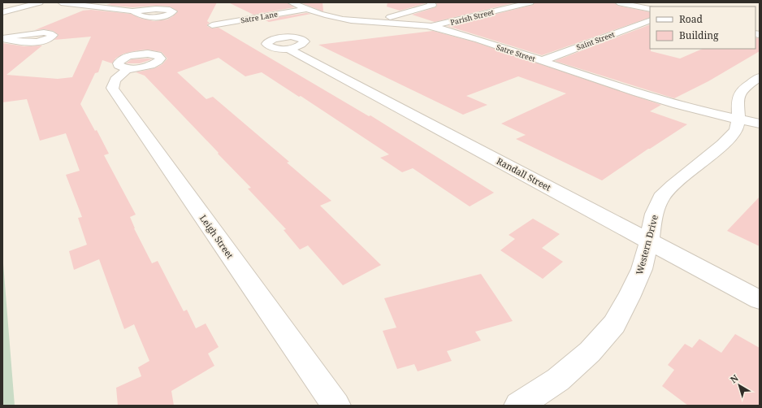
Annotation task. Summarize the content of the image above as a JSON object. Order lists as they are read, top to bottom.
{
  "streets": {
    "street": [
      "Satre Lane",
      "Parish Street",
      "Saint Street",
      "Satre Street",
      "Randall Street",
      "Leigh Street",
      "Western Drive"
    ]
  },
  "crossings": [
    ["Satre Lane", "Satre Street"],
    ["Parish Street", "Satre Street"],
    ["Saint Street", "Satre Street"],
    ["Satre Street", "Western Drive"],
    ["Randall Street", "Western Drive"]
  ],
  "legend": ["Road", "Building"],
  "north": "top left"
}
